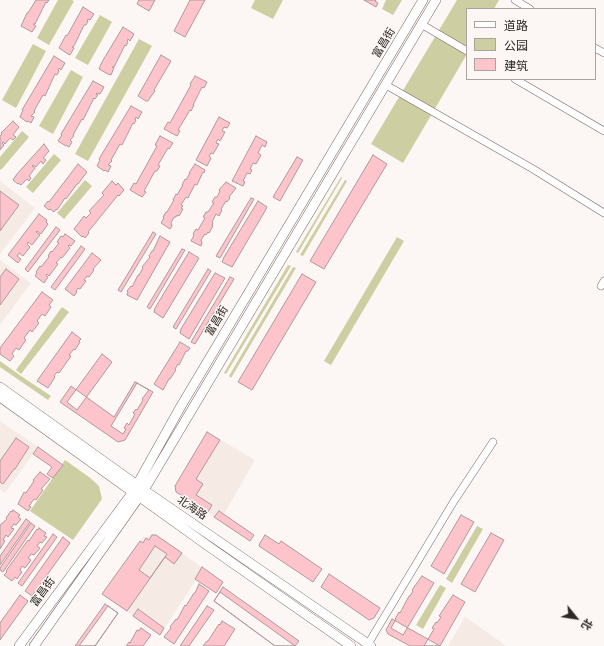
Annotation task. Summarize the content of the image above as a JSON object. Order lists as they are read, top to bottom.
{
  "streets": {
    "main road": ["富昌街", "北海路"]
  },
  "crossings": [
    ["富昌街", "北海路"]
  ],
  "legend": ["道路", "公园", "建筑"],
  "north": "bottom right"
}
